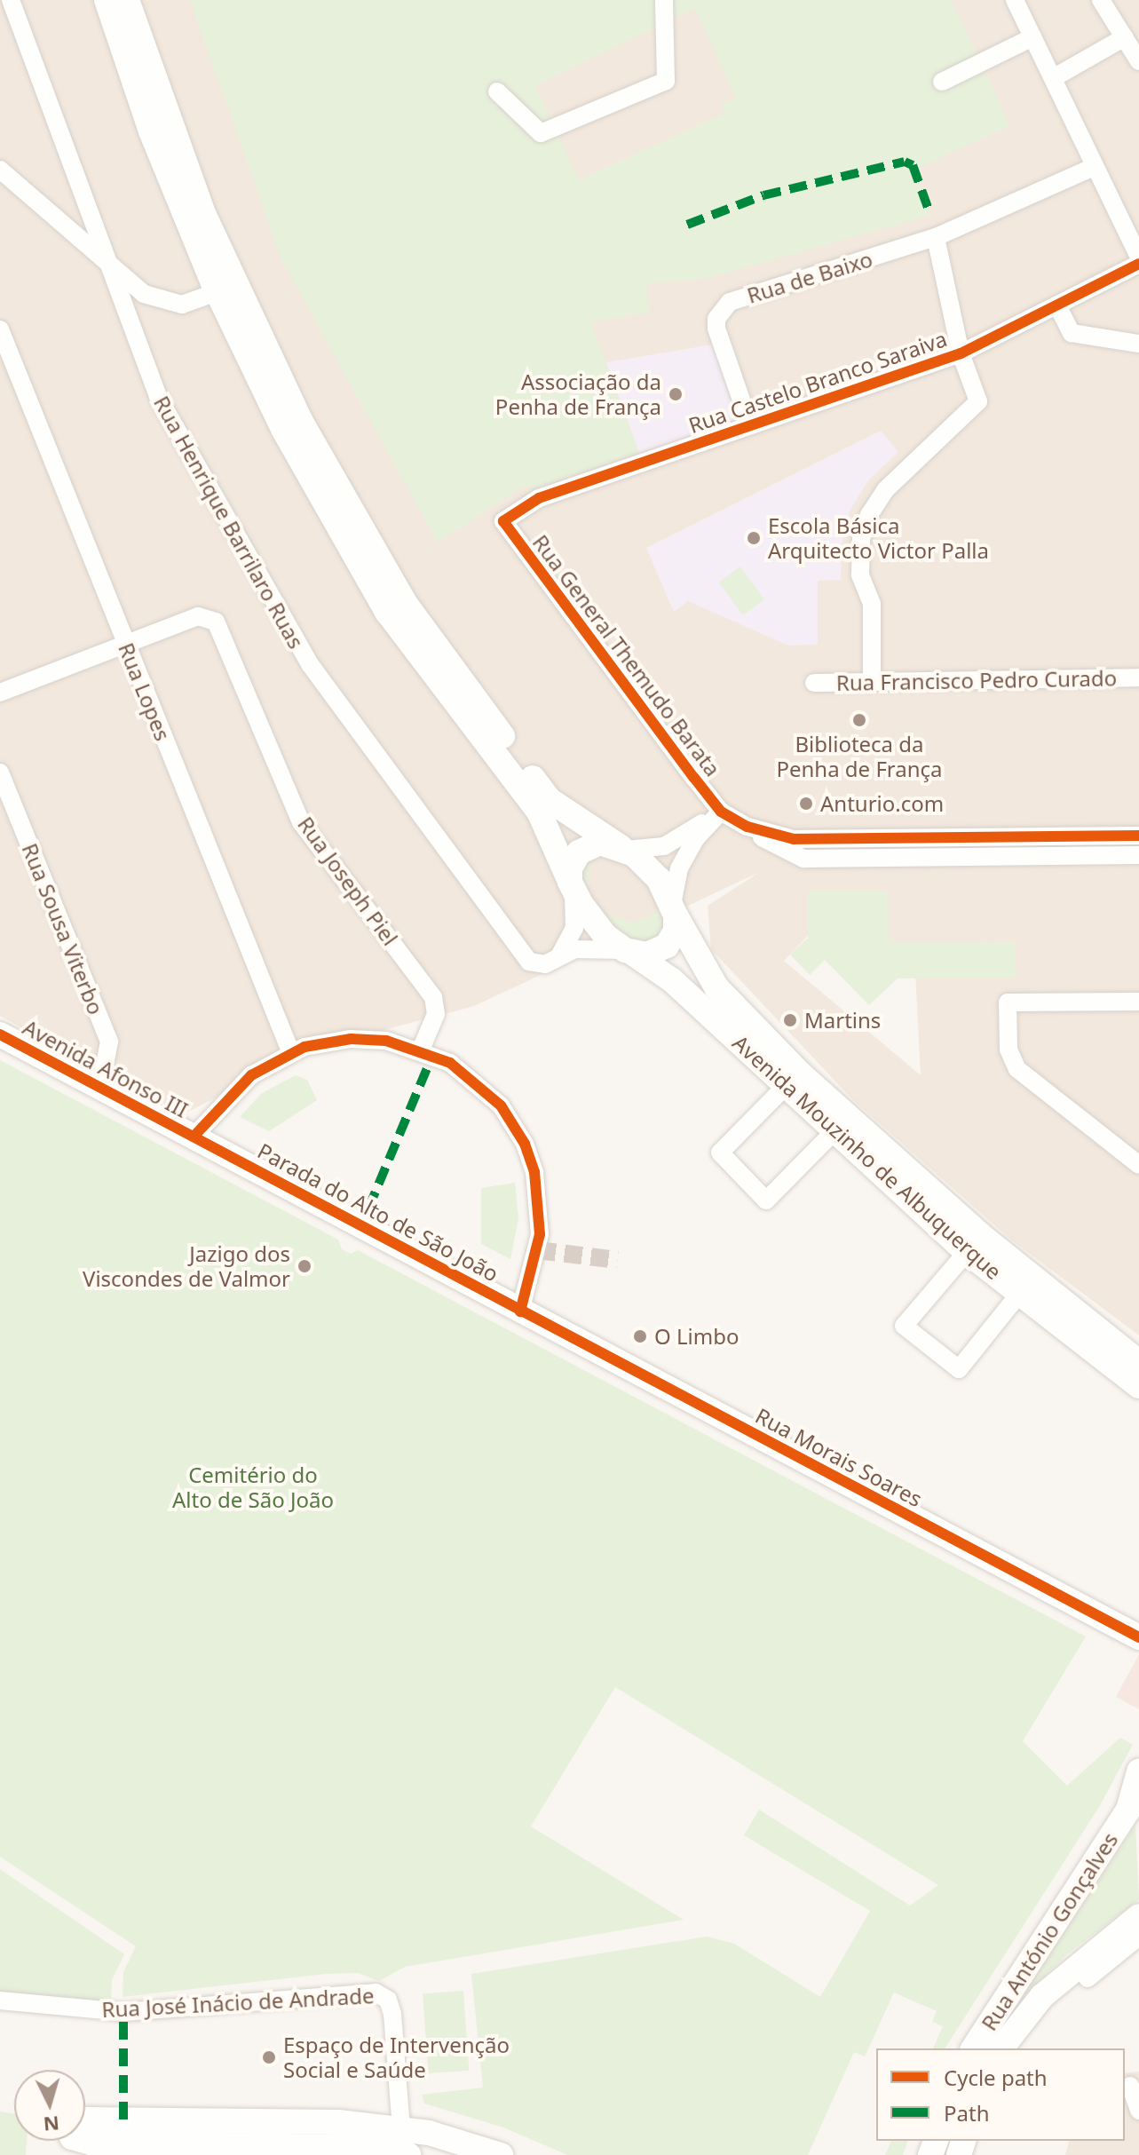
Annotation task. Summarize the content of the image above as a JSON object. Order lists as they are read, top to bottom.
{
  "streets": {
    "main road": [
      "Avenida Afonso III",
      "Avenida Mouzinho de Albuquerque",
      "Parada do Alto de São João",
      "Rua Morais Soares",
      "Rua António Gonçalves"
    ],
    "street": [
      "Rua de Baixo",
      "Rua Castelo Branco Saraiva",
      "Rua Henrique Barrilaro Ruas",
      "Rua General Themudo Barata",
      "Rua Francisco Pedro Curado",
      "Rua Lopes",
      "Rua Joseph Piel",
      "Rua Sousa Viterbo",
      "Rua José Inácio de Andrade"
    ]
  },
  "crossings": [
    ["Rua de Baixo", "Rua Castelo Branco Saraiva"],
    ["Rua Castelo Branco Saraiva", "Rua General Themudo Barata"],
    ["Rua Henrique Barrilaro Ruas", "Avenida Mouzinho de Albuquerque"],
    ["Rua Lopes", "Rua Joseph Piel"],
    ["Rua Lopes", "Parada do Alto de São João"],
    ["Rua Joseph Piel", "Parada do Alto de São João"],
    ["Rua Sousa Viterbo", "Avenida Afonso III"],
    ["Avenida Afonso III", "Parada do Alto de São João"],
    ["Parada do Alto de São João", "Rua Morais Soares"]
  ],
  "parks": ["Cemitério do Alto de São João"],
  "places": [
    "Associação da Penha de França",
    "Escola Básica Arquitecto Victor Palla",
    "Biblioteca da Penha de França",
    "Anturio.com",
    "Martins",
    "Jazigo dos Viscondes de Valmor",
    "O Limbo",
    "Espaço de Intervenção Social e Saúde"
  ],
  "legend": ["Cycle path", "Path"],
  "north": "bottom"
}
